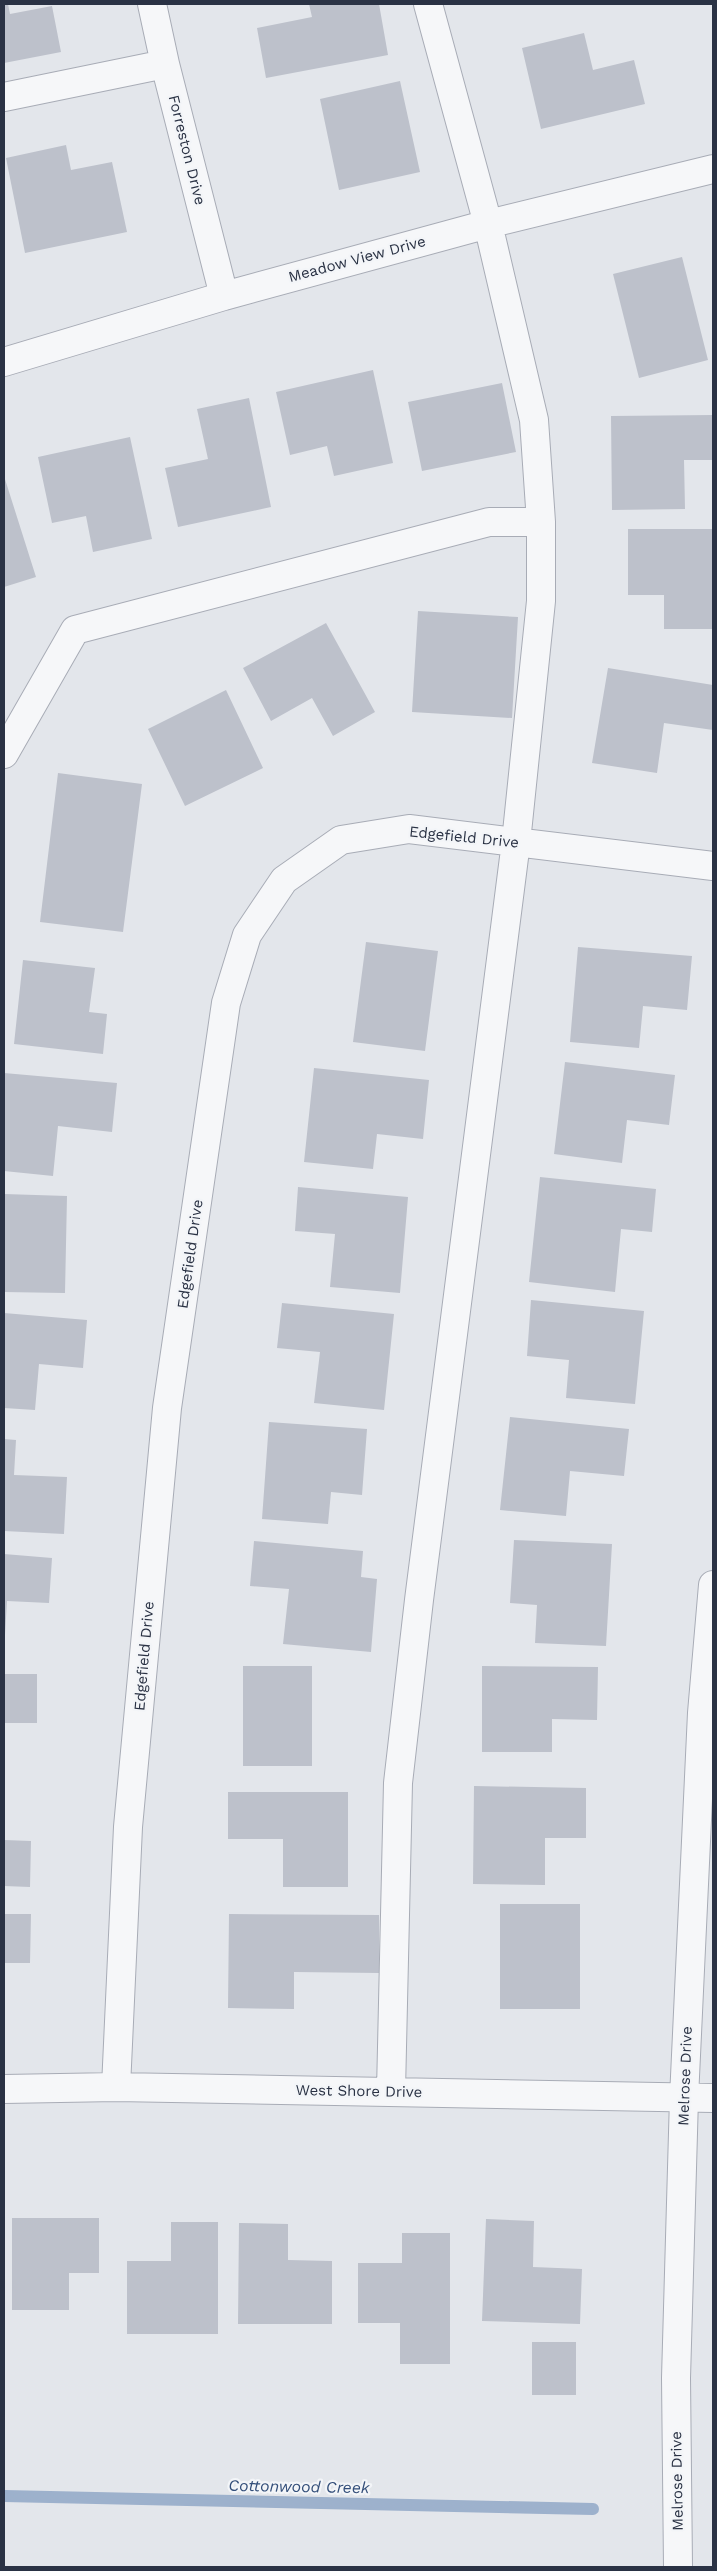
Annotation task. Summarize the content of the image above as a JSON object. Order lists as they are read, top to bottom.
{
  "streets": {
    "street": [
      "Forreston Drive",
      "Meadow View Drive",
      "Edgefield Drive",
      "Melrose Drive",
      "West Shore Drive"
    ]
  },
  "crossings": [
    ["Forreston Drive", "Meadow View Drive"],
    ["Edgefield Drive", "West Shore Drive"],
    ["Melrose Drive", "West Shore Drive"]
  ],
  "water": ["Cottonwood Creek"]
}
